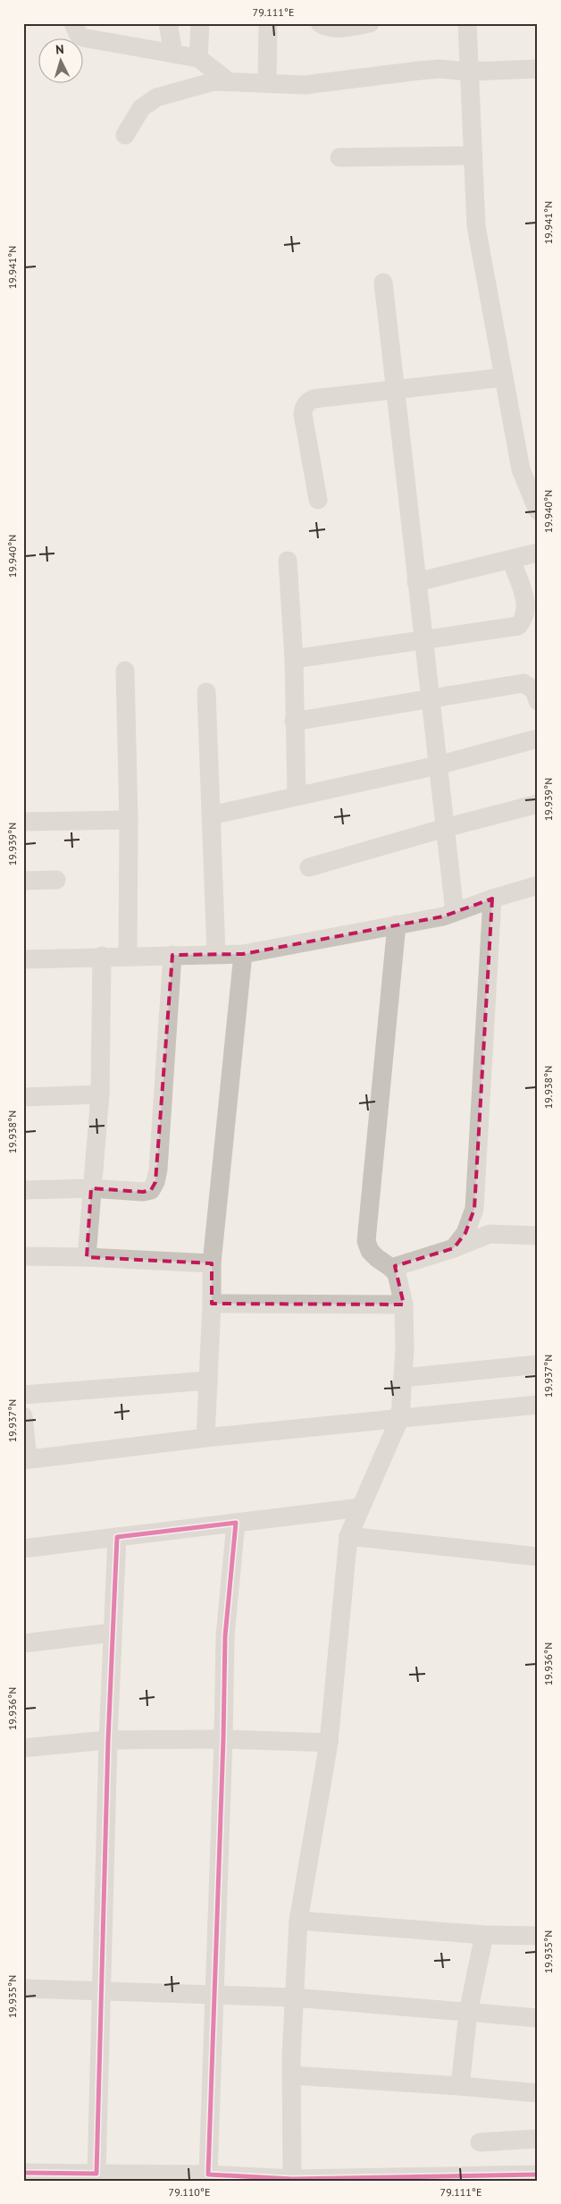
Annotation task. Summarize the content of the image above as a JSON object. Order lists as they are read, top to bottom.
{
  "north": "top",
  "coordinates": [
    "79.111°E",
    "19.941°N",
    "19.940°N",
    "19.939°N",
    "19.938°N",
    "19.937°N",
    "19.936°N",
    "19.935°N",
    "79.110°E"
  ]
}
